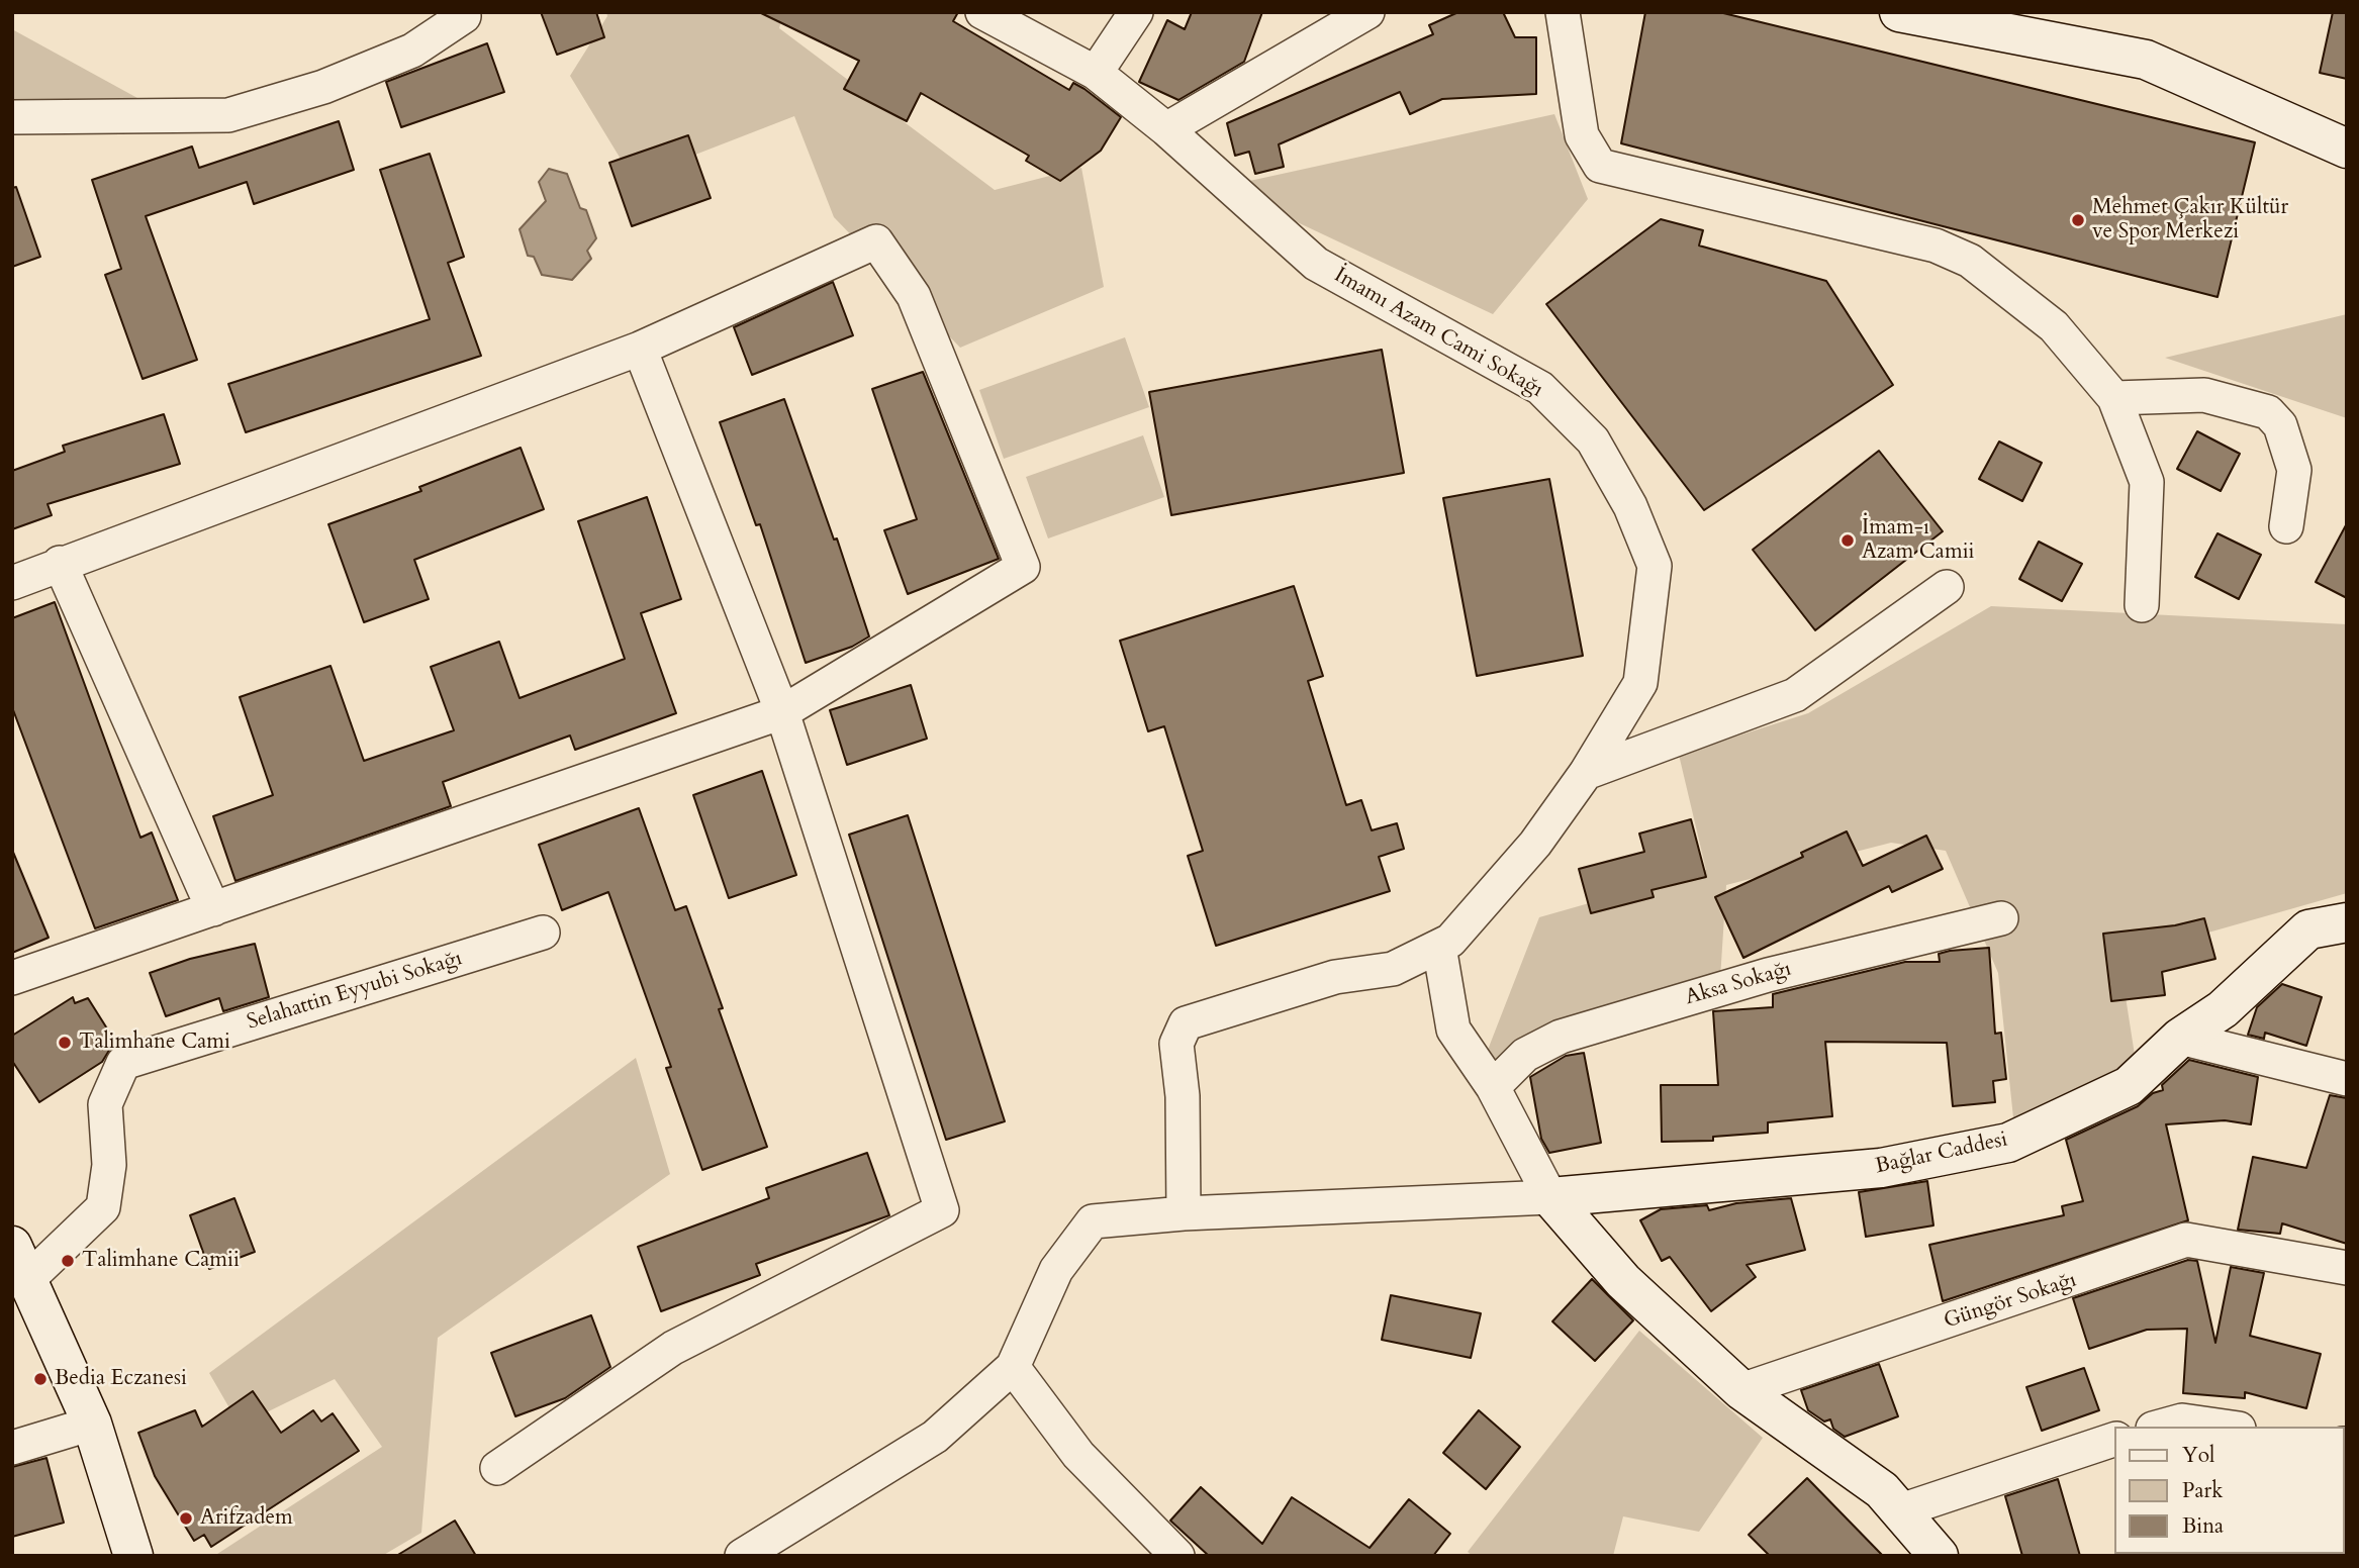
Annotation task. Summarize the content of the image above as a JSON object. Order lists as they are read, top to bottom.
{
  "streets": {
    "street": [
      "İmamı Azam Cami Sokağı",
      "Aksa Sokağı",
      "Selahattin Eyyubi Sokağı",
      "Bağlar Caddesi",
      "Güngör Sokağı"
    ]
  },
  "places": [
    "Mehmet Çakır Kültür ve Spor Merkezi",
    "İmam-ı Azam Camii",
    "Talimhane Cami",
    "Talimhane Camii",
    "Bedia Eczanesi",
    "Arifzadem"
  ],
  "legend": ["Yol", "Park", "Bina"]
}
